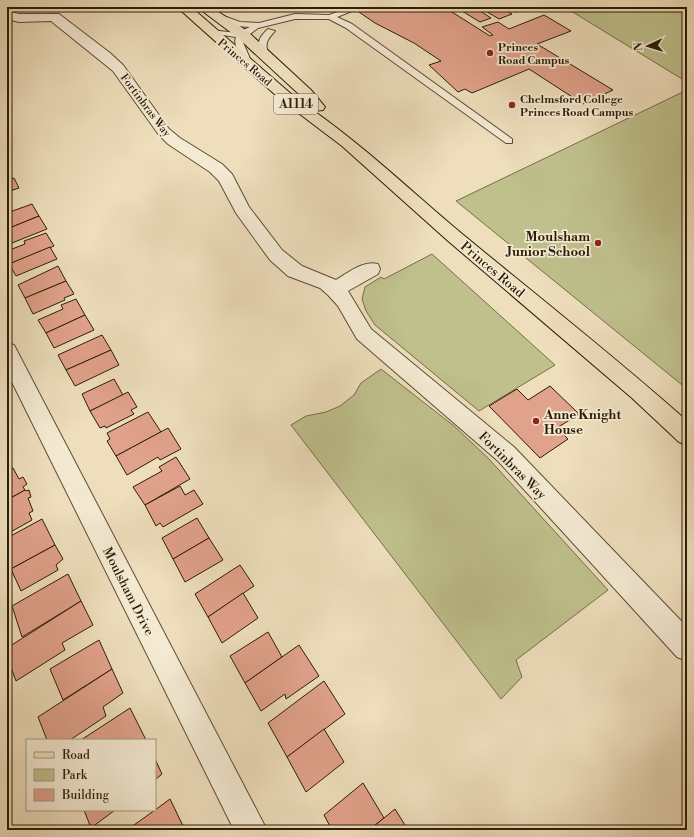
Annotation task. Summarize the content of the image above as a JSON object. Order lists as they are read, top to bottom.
{
  "streets": {
    "main road": ["Princes Road", "A1114"],
    "street": ["Fortinbras Way", "Moulsham Drive"]
  },
  "places": [
    "Princes Road Campus",
    "Chelmsford College Princes Road Campus",
    "Moulsham Junior School",
    "Anne Knight House"
  ],
  "legend": ["Road", "Park", "Building"],
  "north": "left"
}
